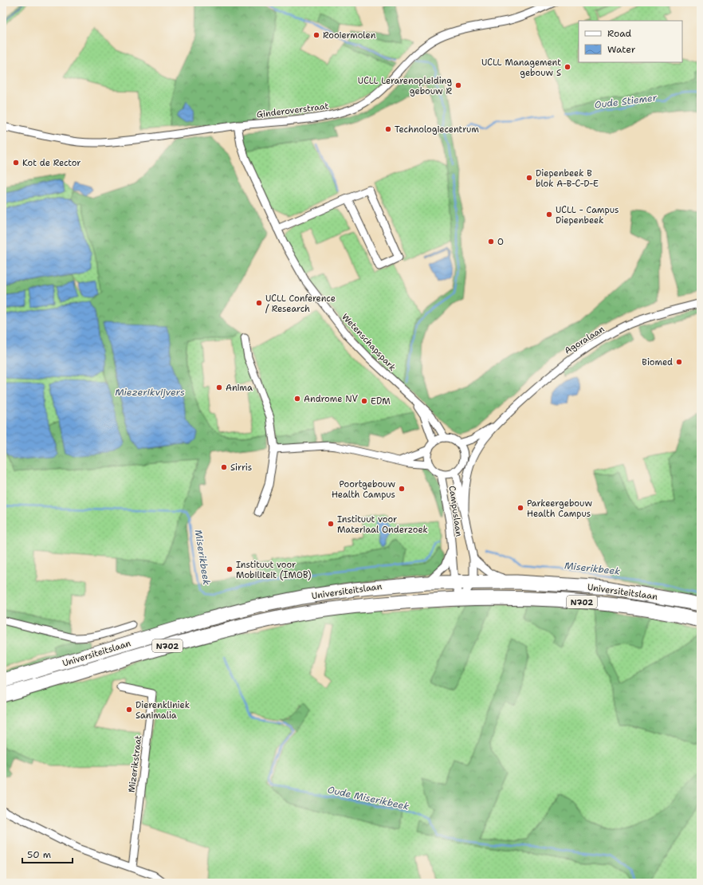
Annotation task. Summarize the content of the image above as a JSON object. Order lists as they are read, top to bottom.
{
  "streets": {
    "highway": ["Universiteitslaan", "N702"],
    "street": [
      "Ginderoverstraat",
      "Agoralaan",
      "Wetenschapspark",
      "Campuslaan",
      "Mizerikstraat"
    ]
  },
  "crossings": [
    ["Ginderoverstraat", "Wetenschapspark"],
    ["Agoralaan", "Wetenschapspark"],
    ["Agoralaan", "Campuslaan"],
    ["Wetenschapspark", "Campuslaan"],
    ["Campuslaan", "Universiteitslaan"]
  ],
  "water": [
    "Oude Stiemer",
    "Miezerikvijvers",
    "Miserikbeek",
    "Oude Miserikbeek"
  ],
  "places": [
    "Rooiermolen",
    "UCLL Management gebouw S",
    "UCLL Lerarenopleiding gebouw R",
    "Technologiecentrum",
    "Kot de Rector",
    "Diepenbeek B blok A-B-C-D-E",
    "UCLL - Campus Diepenbeek",
    "O",
    "UCLL Conference / Research",
    "Biomed",
    "Anima",
    "Androme NV",
    "EDM",
    "Sirris",
    "Poortgebouw Health Campus",
    "Parkeergebouw Health Campus",
    "Instituut voor Materiaal Onderzoek",
    "Instituut voor Mobiliteit (IMOB)",
    "Dierenkliniek Sanimalia"
  ],
  "legend": ["Road", "Water"],
  "scale_bar": "50 m"
}
